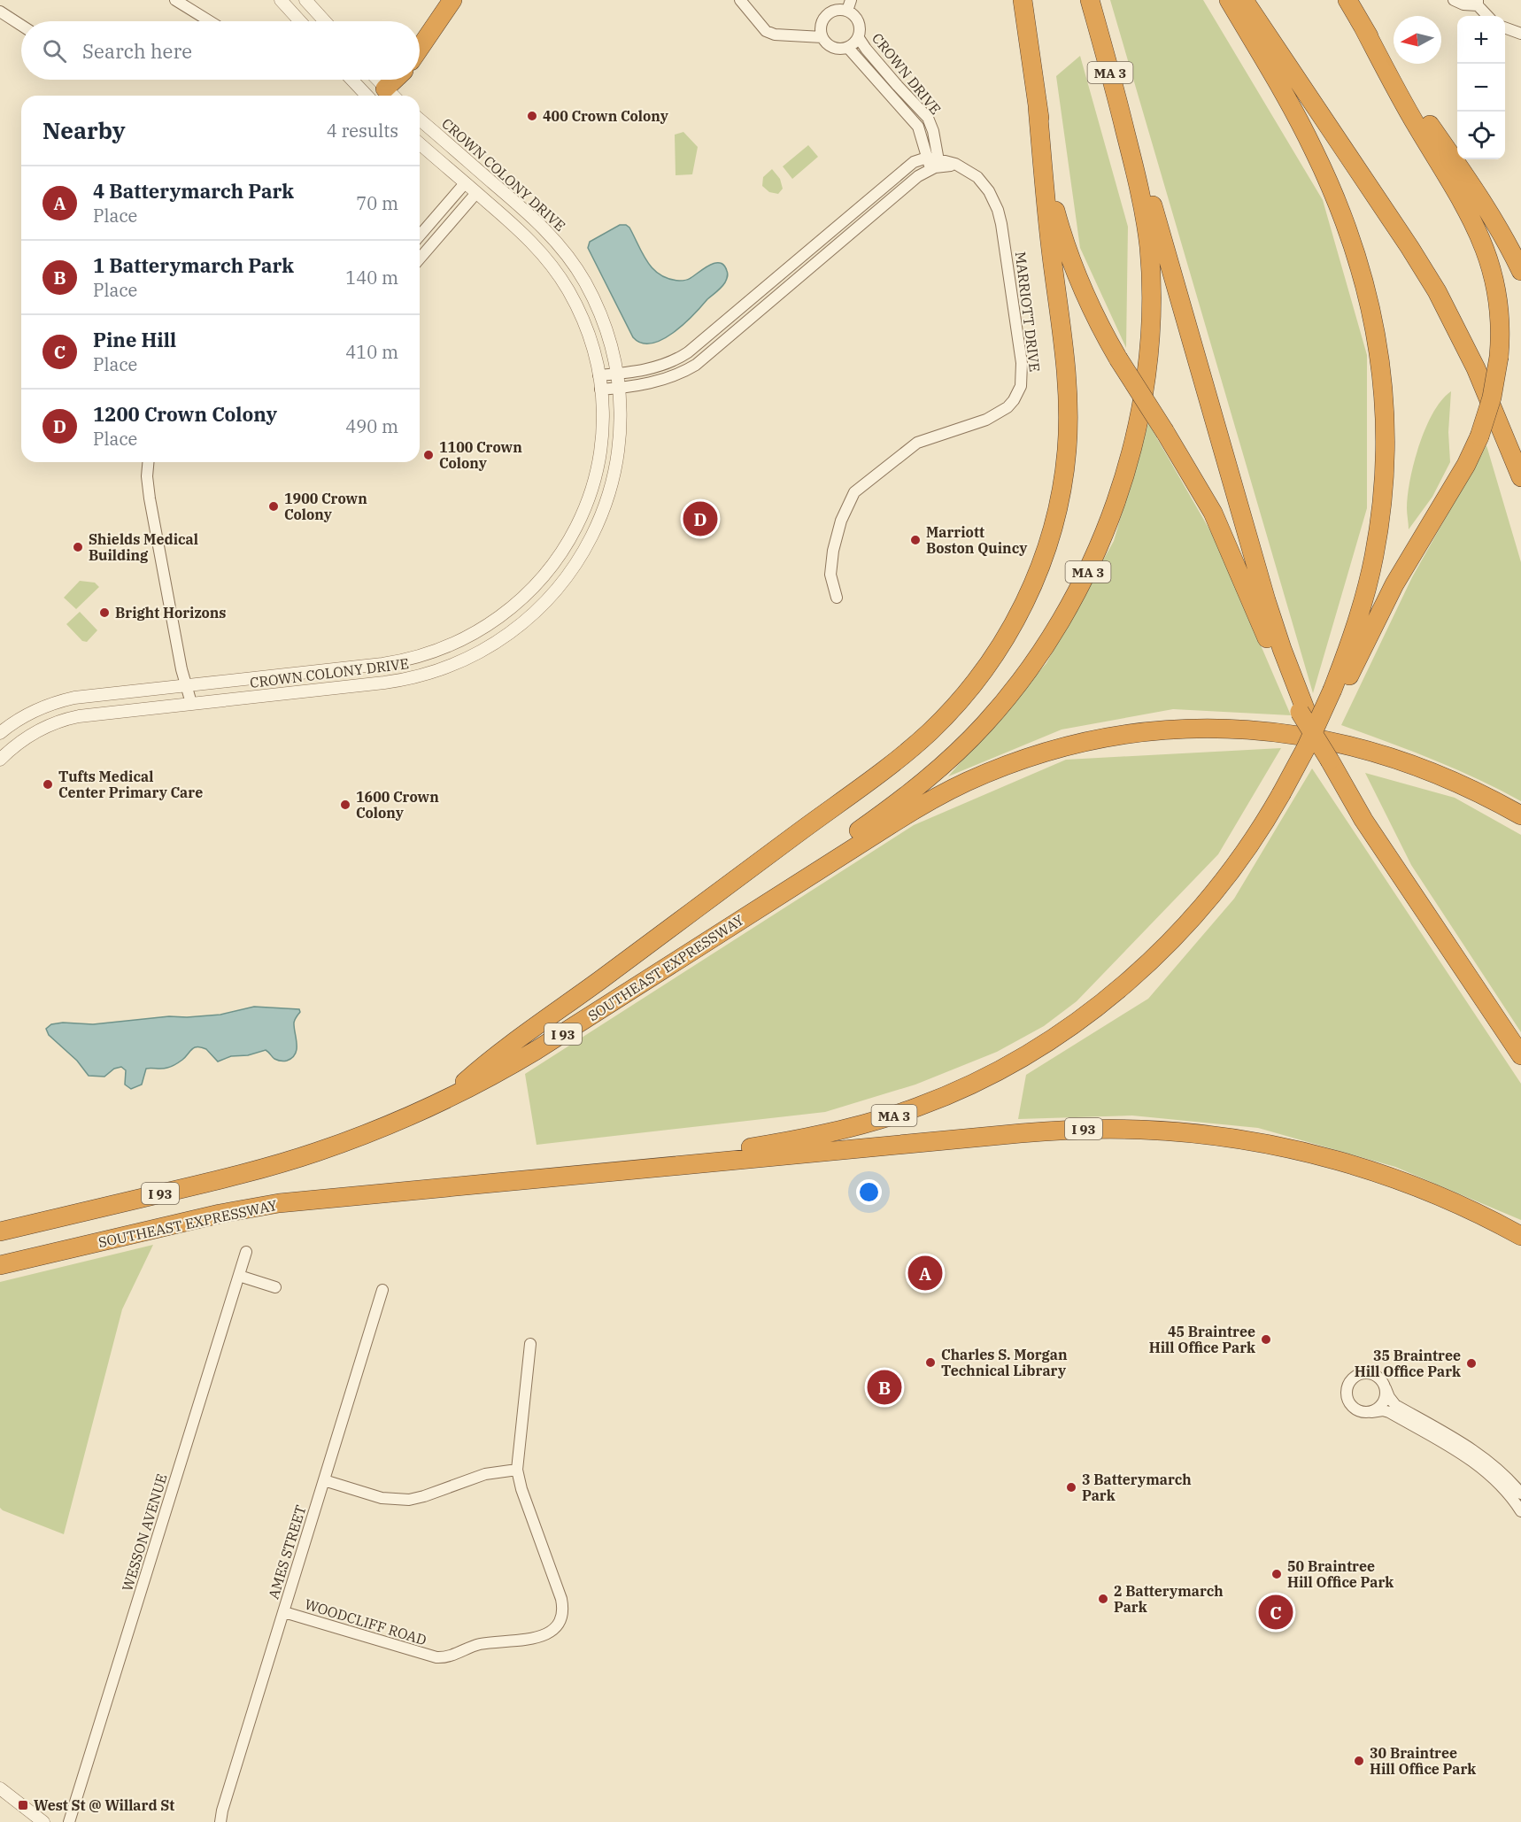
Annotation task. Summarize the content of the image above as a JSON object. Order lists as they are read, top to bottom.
{
  "streets": {
    "highway": ["MA 3", "SOUTHEAST EXPRESSWAY", "I 93"],
    "street": [
      "CROWN DRIVE",
      "CROWN COLONY DRIVE",
      "MARRIOTT DRIVE",
      "WESSON AVENUE",
      "AMES STREET",
      "WOODCLIFF ROAD"
    ]
  },
  "crossings": [
    ["MA 3", "SOUTHEAST EXPRESSWAY"],
    ["MA 3", "I 93"],
    ["CROWN DRIVE", "MARRIOTT DRIVE"],
    ["CROWN COLONY DRIVE", "MARRIOTT DRIVE"],
    ["SOUTHEAST EXPRESSWAY", "I 93"],
    ["AMES STREET", "WOODCLIFF ROAD"]
  ],
  "places": {
    "other": [
      "400 Crown Colony",
      "1100 Crown Colony",
      "1900 Crown Colony",
      "Marriott Boston Quincy",
      "Shields Medical Building",
      "Bright Horizons",
      "Tufts Medical Center Primary Care",
      "1600 Crown Colony",
      "45 Braintree Hill Office Park",
      "Charles S. Morgan Technical Library",
      "35 Braintree Hill Office Park",
      "3 Batterymarch Park",
      "50 Braintree Hill Office Park",
      "2 Batterymarch Park",
      "30 Braintree Hill Office Park"
    ],
    "transit": ["West St @ Willard St"]
  },
  "north": "left",
  "page": {
    "map_buttons": ["+", "−"],
    "search": "Search here",
    "heading": ["Nearby", "4 results"],
    "list": [
      {
        "mark": "A",
        "name": "4 Batterymarch Park",
        "note": "Place",
        "value": "70 m"
      },
      {
        "mark": "B",
        "name": "1 Batterymarch Park",
        "note": "Place",
        "value": "140 m"
      },
      {
        "mark": "C",
        "name": "Pine Hill",
        "note": "Place",
        "value": "410 m"
      },
      {
        "mark": "D",
        "name": "1200 Crown Colony",
        "note": "Place",
        "value": "490 m"
      }
    ],
    "pins": [
      "D",
      "A",
      "B",
      "C"
    ]
  }
}
